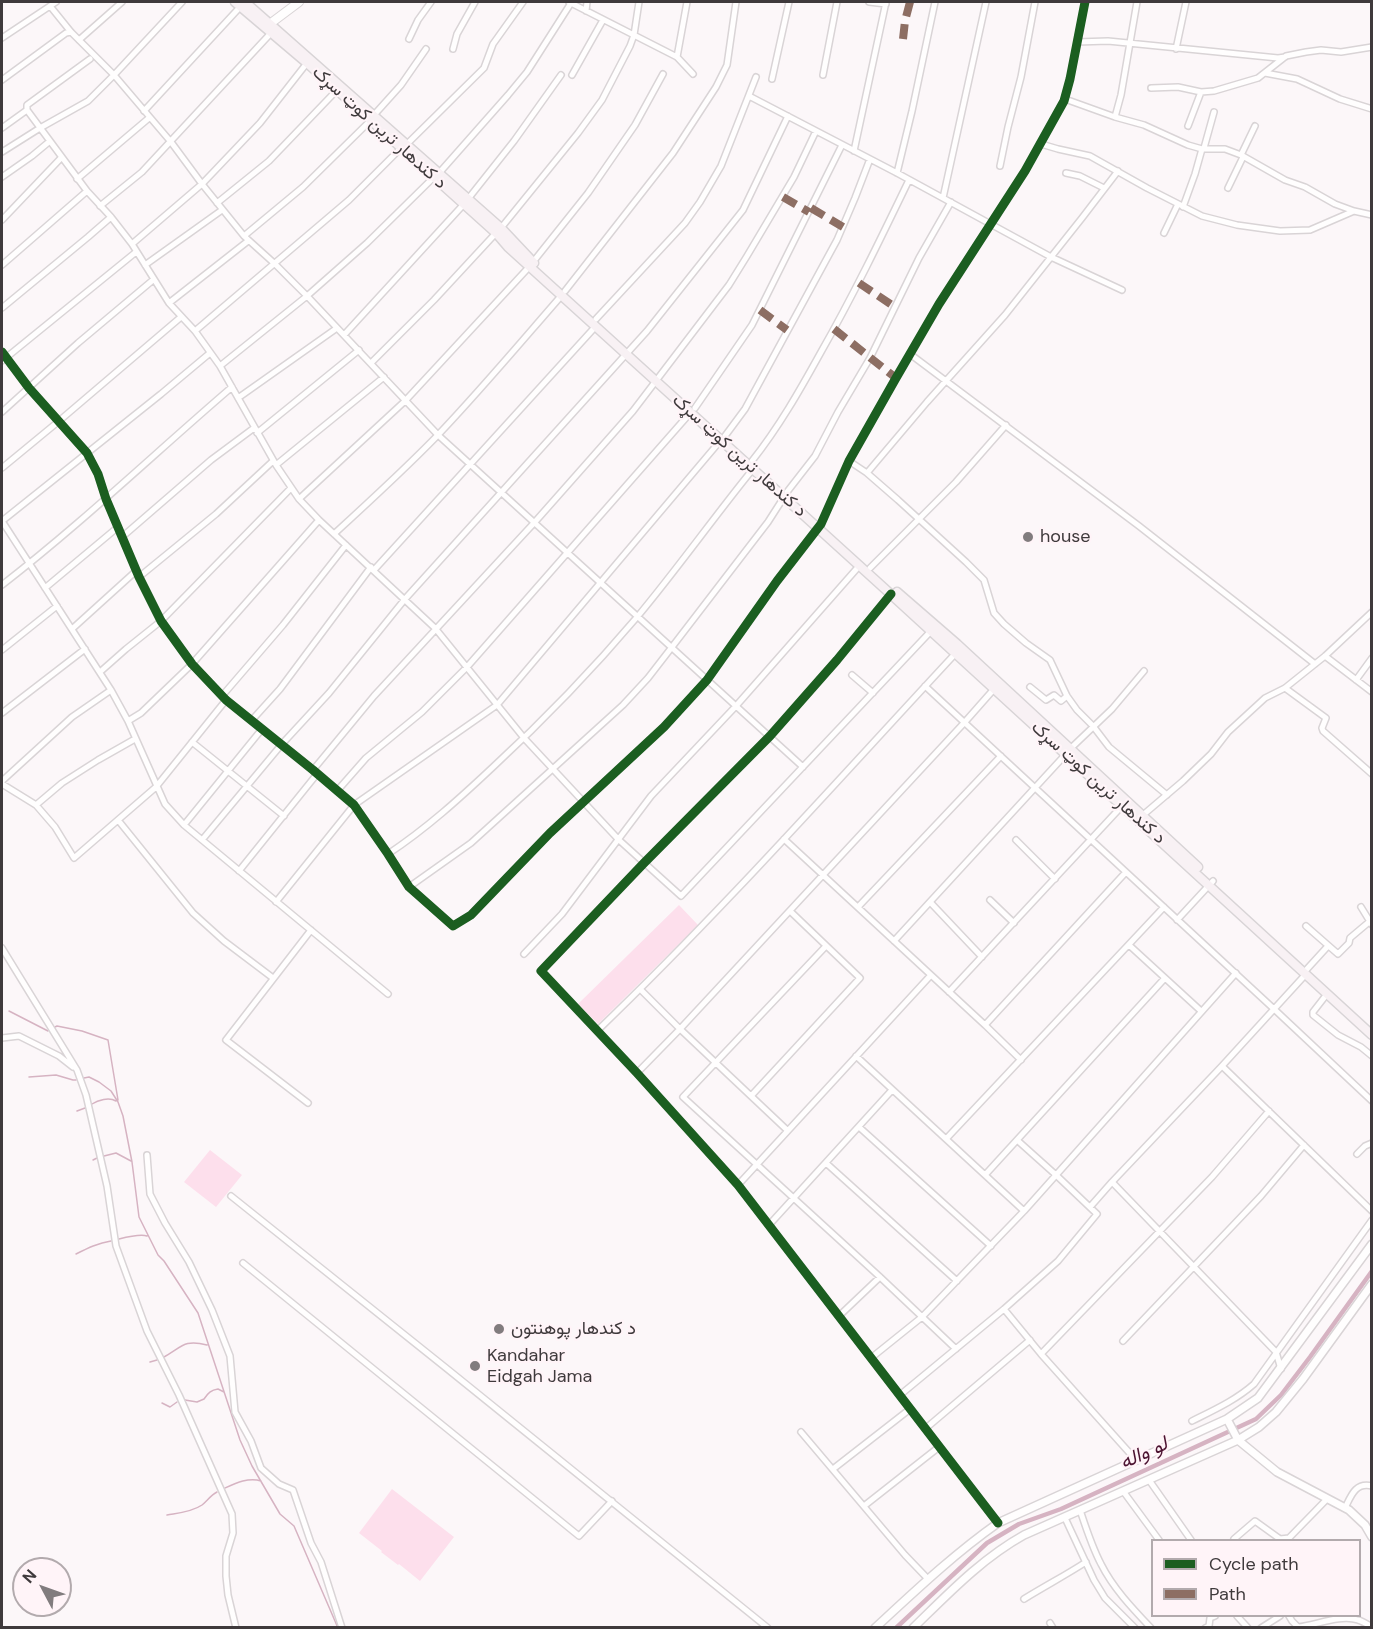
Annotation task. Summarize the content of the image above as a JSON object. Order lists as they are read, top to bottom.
{
  "streets": {
    "main road": ["د کندهار ترين کوټ سړک"]
  },
  "water": ["لو واله"],
  "places": ["house", "د کندهار پوهنتون", "Kandahar Eidgah Jama"],
  "legend": ["Cycle path", "Path"],
  "north": "top left"
}
